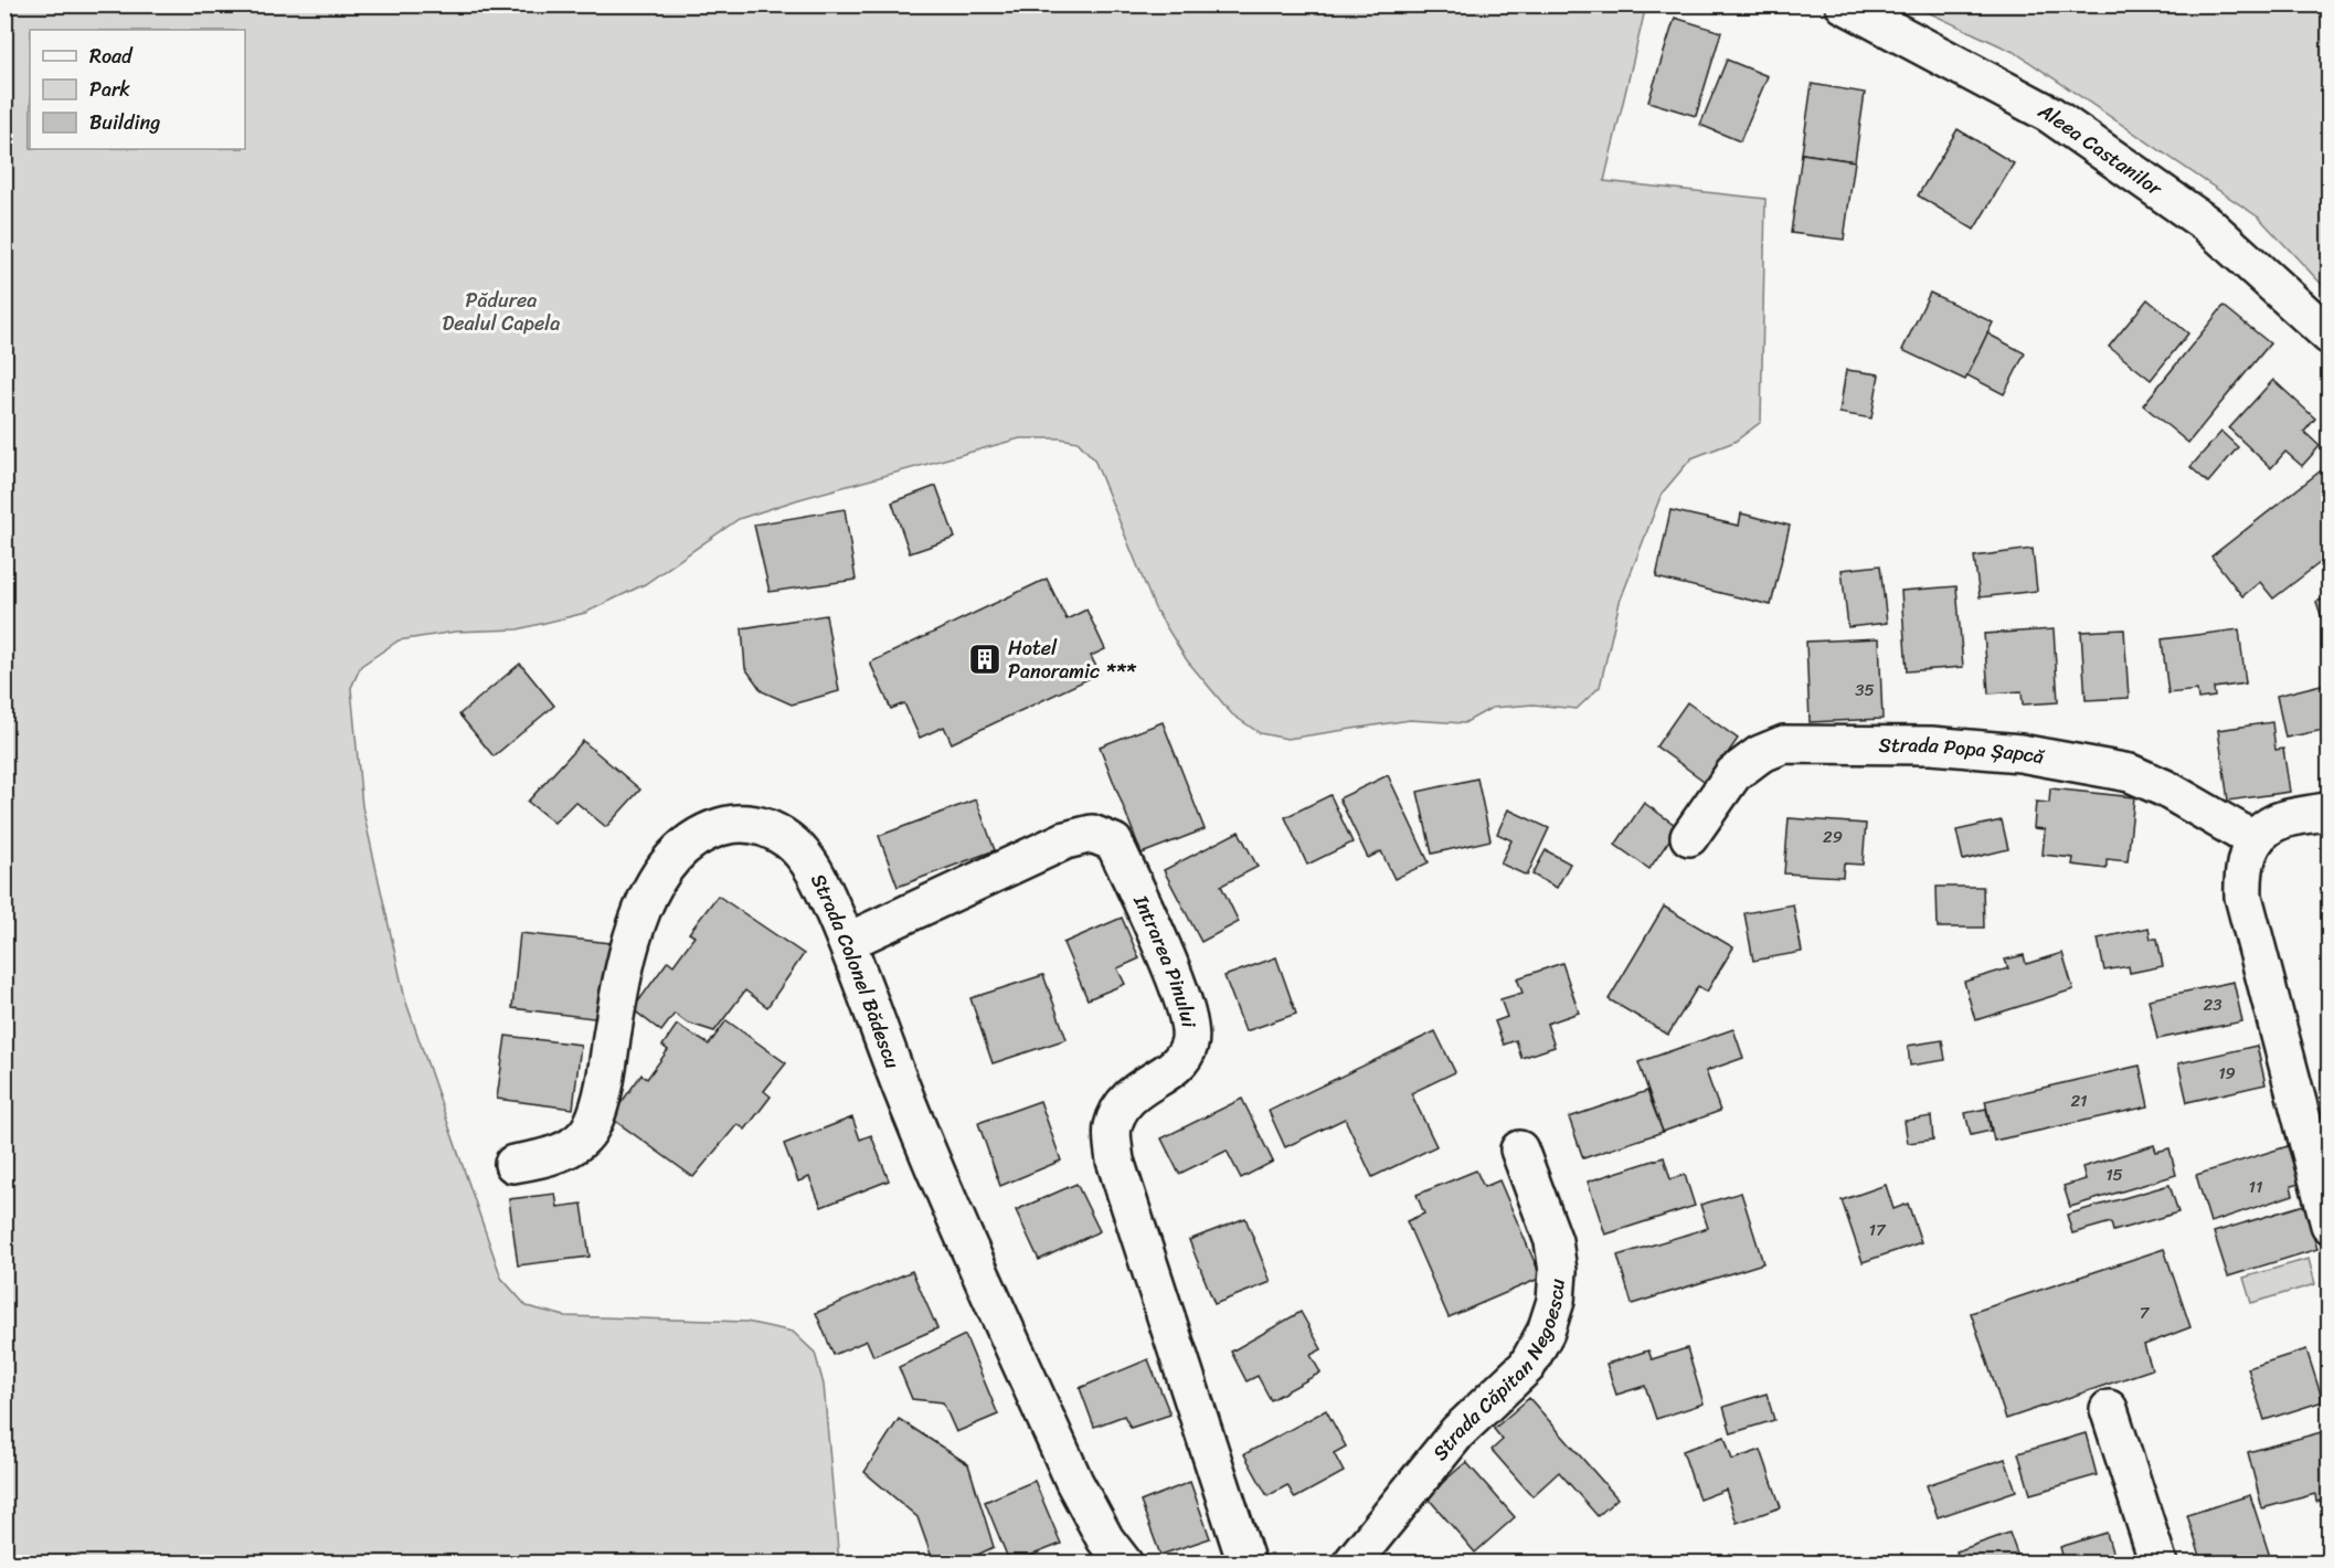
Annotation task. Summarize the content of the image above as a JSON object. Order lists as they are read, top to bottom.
{
  "streets": {
    "street": [
      "Aleea Castanilor",
      "Strada Popa Șapcă",
      "Intrarea Pinului",
      "Strada Colonel Bădescu",
      "Strada Căpitan Negoescu"
    ]
  },
  "crossings": [
    ["Intrarea Pinului", "Strada Colonel Bădescu"]
  ],
  "parks": ["Pădurea Dealul Capela"],
  "places": {
    "building": ["Hotel Panoramic ***"]
  },
  "house_numbers": [
    "35",
    "29",
    "23",
    "19",
    "21",
    "15",
    "11",
    "17",
    "7"
  ],
  "legend": ["Road", "Park", "Building"]
}
